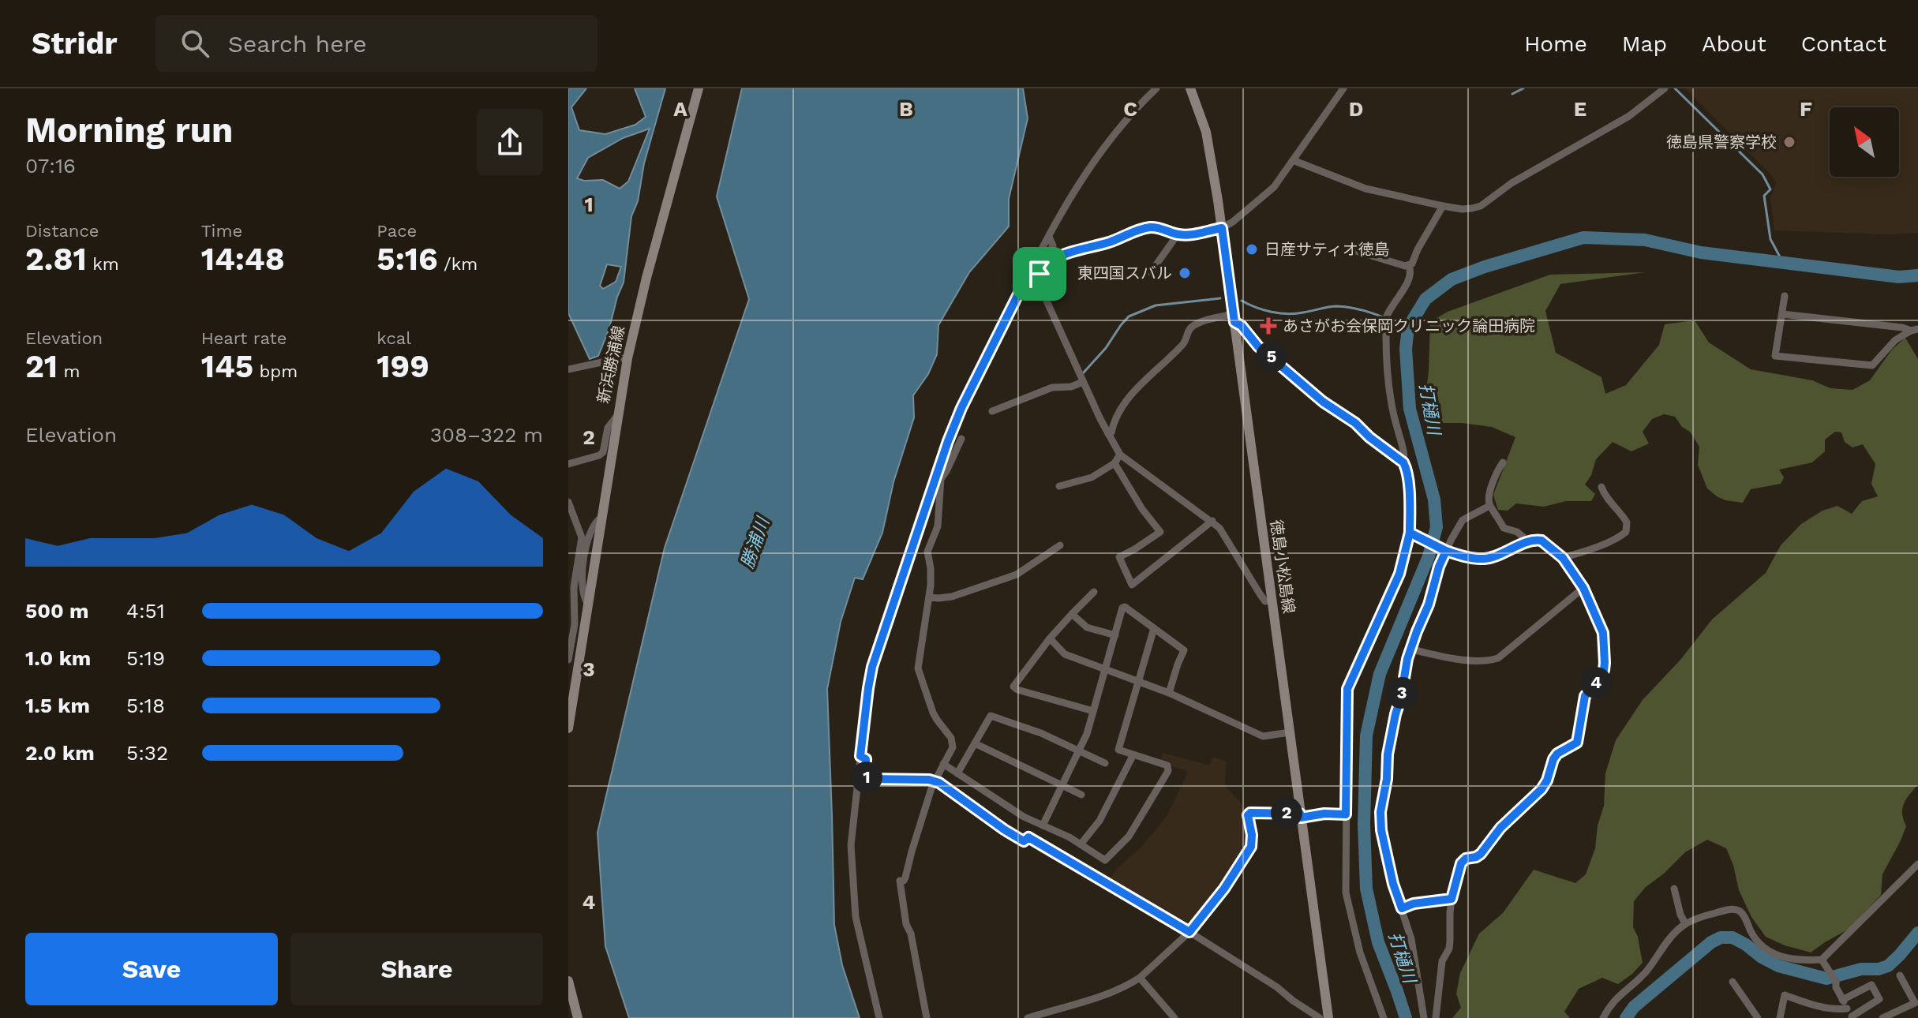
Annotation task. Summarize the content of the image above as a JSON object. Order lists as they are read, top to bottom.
{
  "streets": {
    "main road": ["新浜勝浦線", "徳島小松島線"]
  },
  "water": ["打樋川", "勝浦川"],
  "places": {
    "other": ["徳島県警察学校", "日産サティオ徳島", "東四国スバル"],
    "health": ["あさがお会保岡クリニック論田病院"]
  },
  "north": "top left",
  "page": {
    "header": "Stridr",
    "search": "Search here",
    "nav": [
      "Home",
      "Map",
      "About",
      "Contact"
    ],
    "heading": ["Morning run", "07:16"],
    "stats": [
      ["Distance", "2.81 km"],
      ["Time", "14:48"],
      ["Pace", "5:16 /km"],
      ["Elevation", "21 m"],
      ["Heart rate", "145 bpm"],
      ["kcal", "199"]
    ],
    "pins": [
      "5",
      "4",
      "3",
      "1",
      "2"
    ],
    "chart": ["Elevation", "308–322 m"],
    "list": [
      {
        "name": "500 m",
        "note": "4:51"
      },
      {
        "name": "1.0 km",
        "note": "5:19"
      },
      {
        "name": "1.5 km",
        "note": "5:18"
      },
      {
        "name": "2.0 km",
        "note": "5:32"
      }
    ],
    "buttons": ["Save", "Share"]
  },
  "grid": {
    "columns": [
      "A",
      "B",
      "C",
      "D",
      "E",
      "F"
    ],
    "rows": [
      "1",
      "2",
      "3",
      "4"
    ]
  }
}
